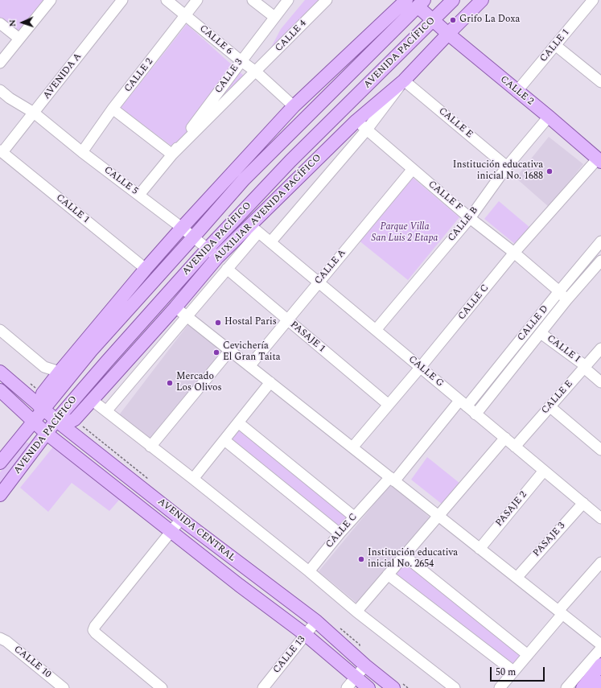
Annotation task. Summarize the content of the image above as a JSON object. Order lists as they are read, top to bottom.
{
  "streets": {
    "main road": [
      "AVENIDA PACÍFICO",
      "CALLE 2",
      "AUXILIAR AVENIDA PACÍFICO",
      "AVENIDA CENTRAL"
    ],
    "street": [
      "CALLE 4",
      "CALLE 6",
      "CALLE 1",
      "AVENIDA A",
      "CALLE 3",
      "CALLE E",
      "CALLE 5",
      "CALLE F",
      "CALLE B",
      "CALLE A",
      "CALLE C",
      "CALLE D",
      "PASAJE 1",
      "CALLE I",
      "CALLE G",
      "PASAJE 2",
      "PASAJE 3",
      "CALLE 13",
      "CALLE 10"
    ]
  },
  "crossings": [
    ["CALLE 4", "CALLE 6"],
    ["CALLE 4", "CALLE 3"],
    ["CALLE 6", "CALLE 2"],
    ["CALLE 6", "CALLE 3"],
    ["CALLE 1", "CALLE 2"],
    ["CALLE 1", "AVENIDA A"],
    ["AVENIDA PACÍFICO", "CALLE 2"],
    ["AVENIDA PACÍFICO", "CALLE 5"],
    ["AVENIDA PACÍFICO", "AUXILIAR AVENIDA PACÍFICO"],
    ["AVENIDA PACÍFICO", "AVENIDA CENTRAL"],
    ["CALLE 2", "CALLE 5"],
    ["CALLE 2", "AUXILIAR AVENIDA PACÍFICO"],
    ["CALLE 2", "CALLE B"],
    ["CALLE 2", "CALLE C"],
    ["AVENIDA A", "CALLE 5"],
    ["CALLE 3", "CALLE 5"],
    ["CALLE E", "AUXILIAR AVENIDA PACÍFICO"],
    ["CALLE E", "CALLE B"],
    ["CALLE E", "CALLE I"],
    ["CALLE E", "CALLE G"],
    ["CALLE F", "AUXILIAR AVENIDA PACÍFICO"],
    ["CALLE F", "CALLE B"],
    ["CALLE F", "CALLE A"],
    ["CALLE F", "CALLE C"],
    ["CALLE F", "CALLE D"],
    ["AUXILIAR AVENIDA PACÍFICO", "CALLE G"],
    ["AUXILIAR AVENIDA PACÍFICO", "AVENIDA CENTRAL"],
    ["CALLE B", "CALLE G"],
    ["CALLE A", "PASAJE 1"],
    ["CALLE A", "CALLE G"],
    ["CALLE C", "CALLE D"],
    ["CALLE C", "PASAJE 1"],
    ["CALLE C", "CALLE G"],
    ["CALLE D", "CALLE I"],
    ["CALLE D", "CALLE G"],
    ["CALLE G", "PASAJE 2"],
    ["CALLE G", "PASAJE 3"],
    ["AVENIDA CENTRAL", "CALLE 13"]
  ],
  "parks": ["Parque Villa San Luis 2 Etapa"],
  "places": [
    "Grifo La Doxa",
    "Institución educativa inicial No. 1688",
    "Hostal Paris",
    "Cevichería El Gran Taita",
    "Mercado Los Olivos",
    "Institución educativa inicial No. 2654"
  ],
  "scale_bar": "50 m",
  "north": "left"
}
